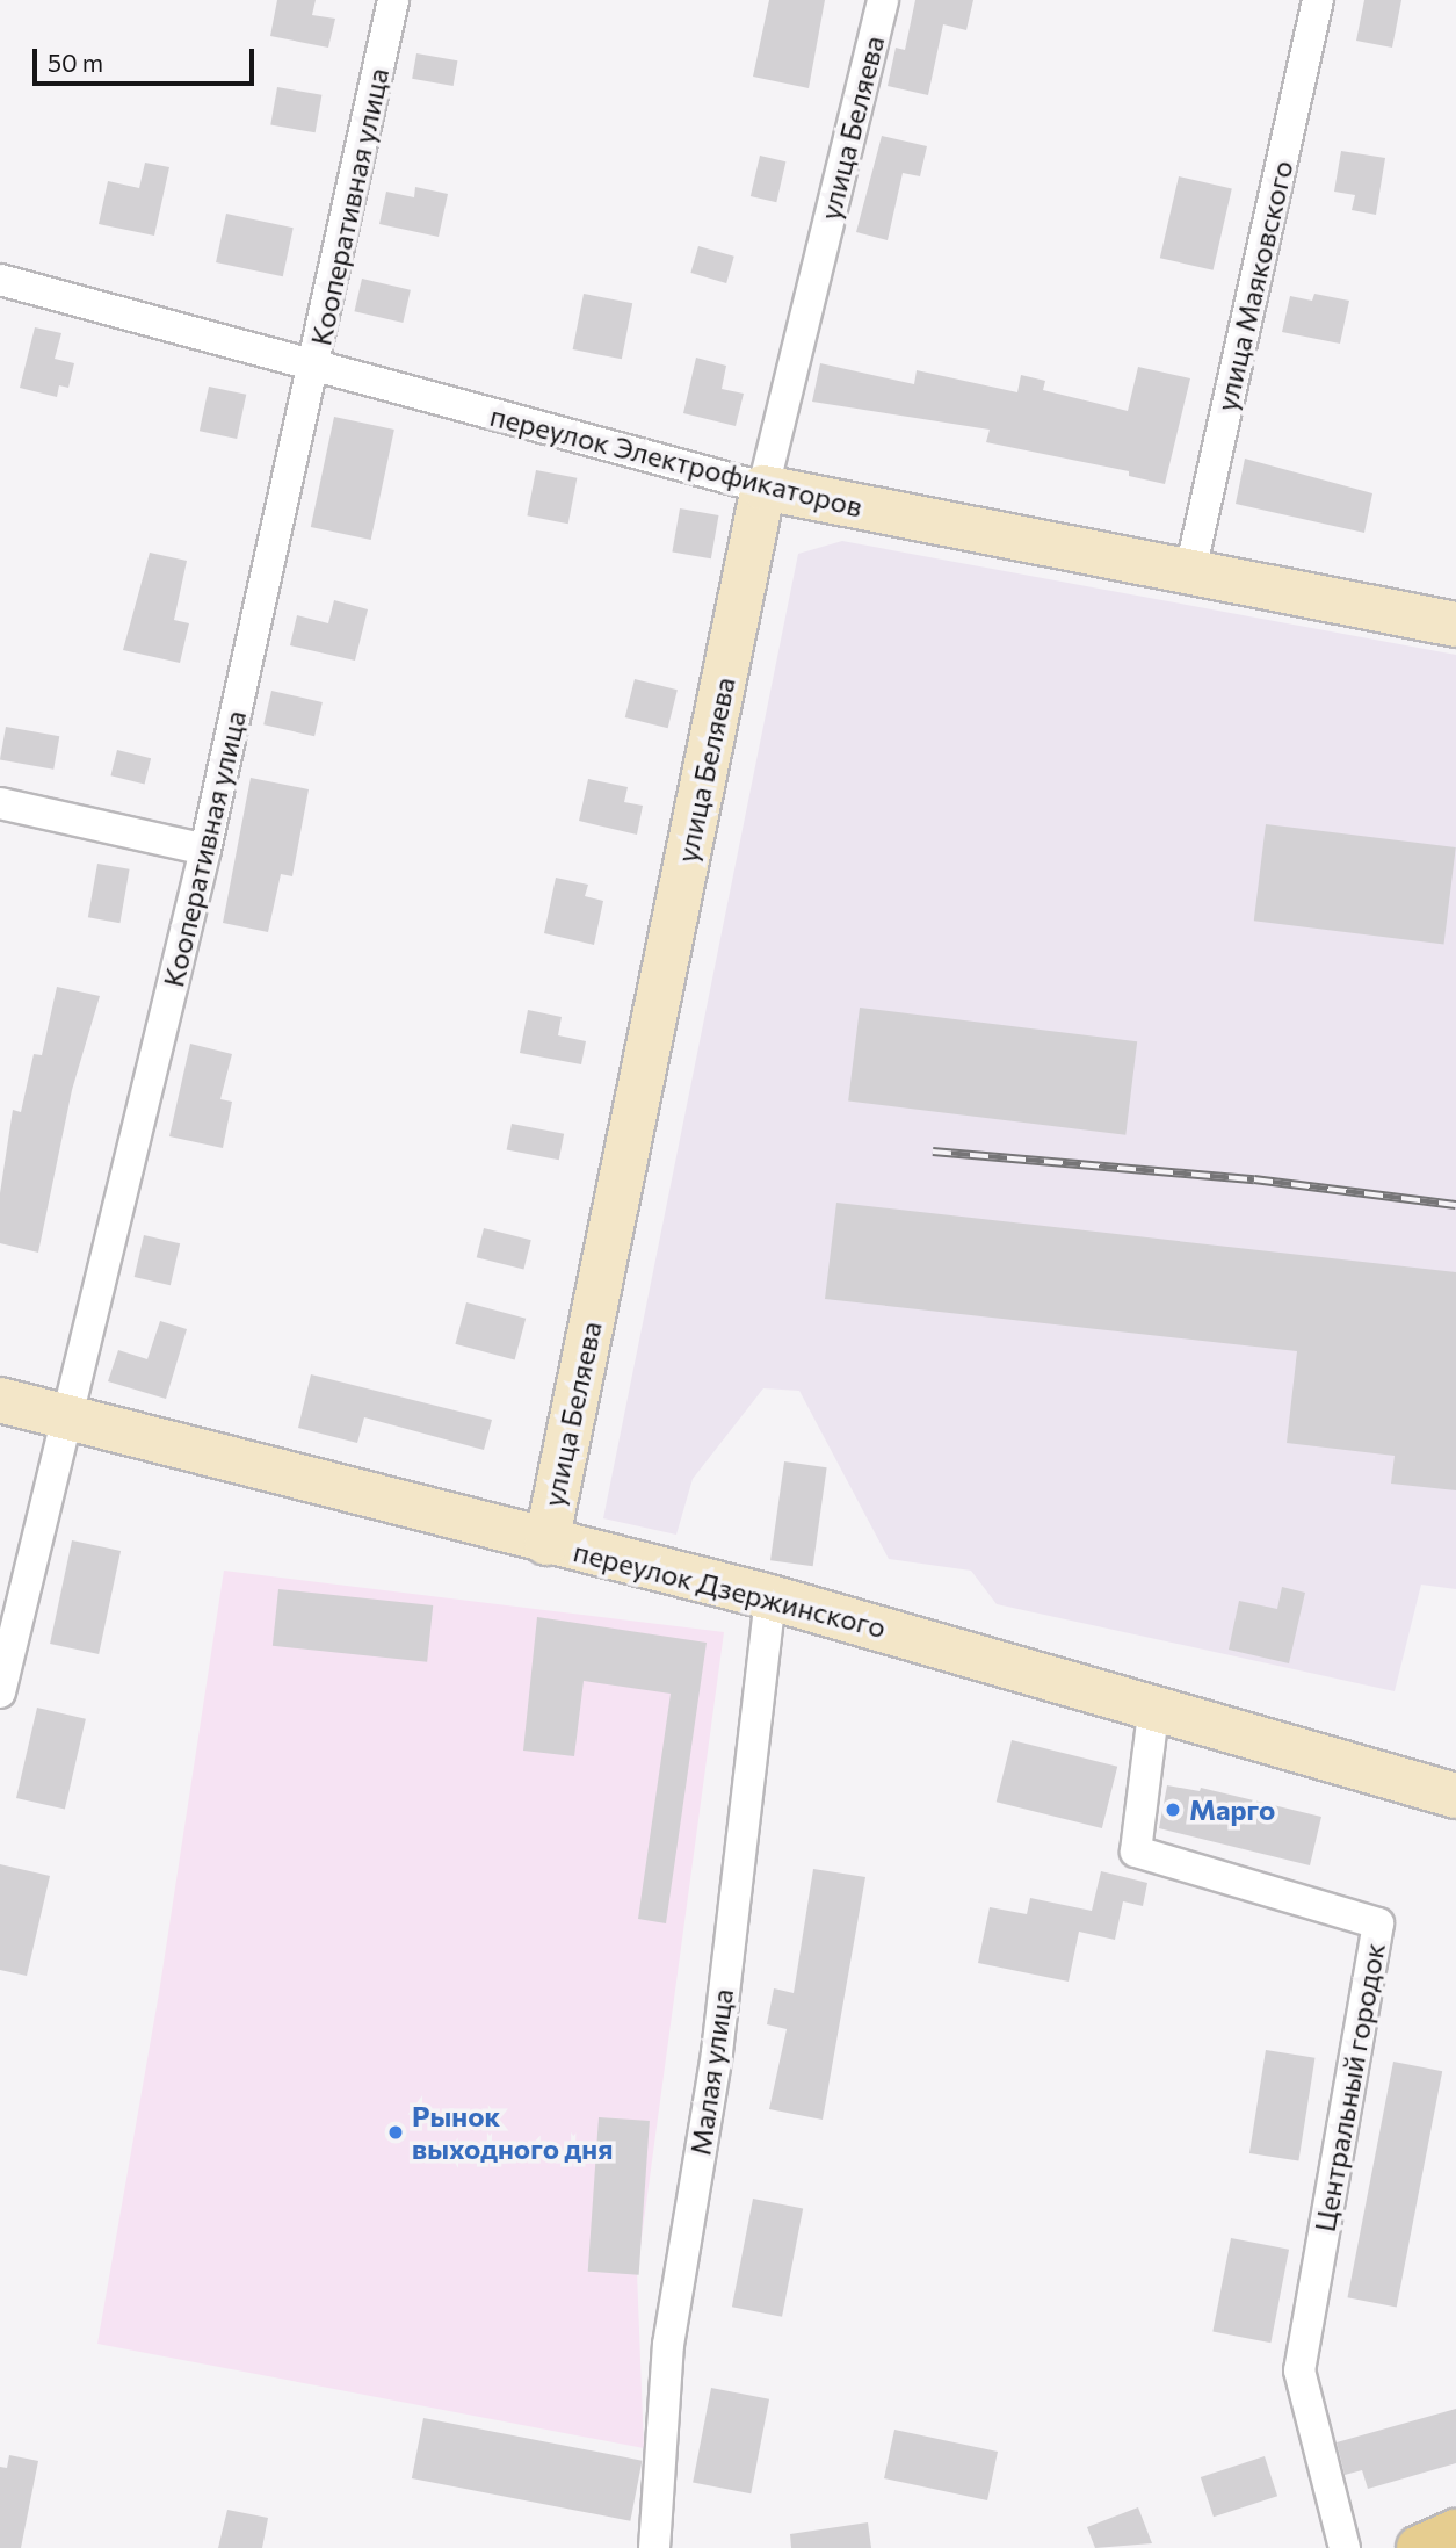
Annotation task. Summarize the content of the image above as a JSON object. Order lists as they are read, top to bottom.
{
  "streets": {
    "street": [
      "улица Беляева",
      "Кооперативная улица",
      "улица Маяковского",
      "переулок Электрофикаторов",
      "переулок Дзержинского",
      "Малая улица",
      "Центральный городок"
    ]
  },
  "crossings": [
    ["улица Беляева", "переулок Электрофикаторов"],
    ["улица Беляева", "переулок Дзержинского"],
    ["Кооперативная улица", "переулок Электрофикаторов"],
    ["Кооперативная улица", "переулок Дзержинского"],
    ["улица Маяковского", "переулок Электрофикаторов"],
    ["переулок Дзержинского", "Малая улица"],
    ["переулок Дзержинского", "Центральный городок"]
  ],
  "places": ["Марго", "Рынок выходного дня"],
  "scale_bar": "50 m"
}
